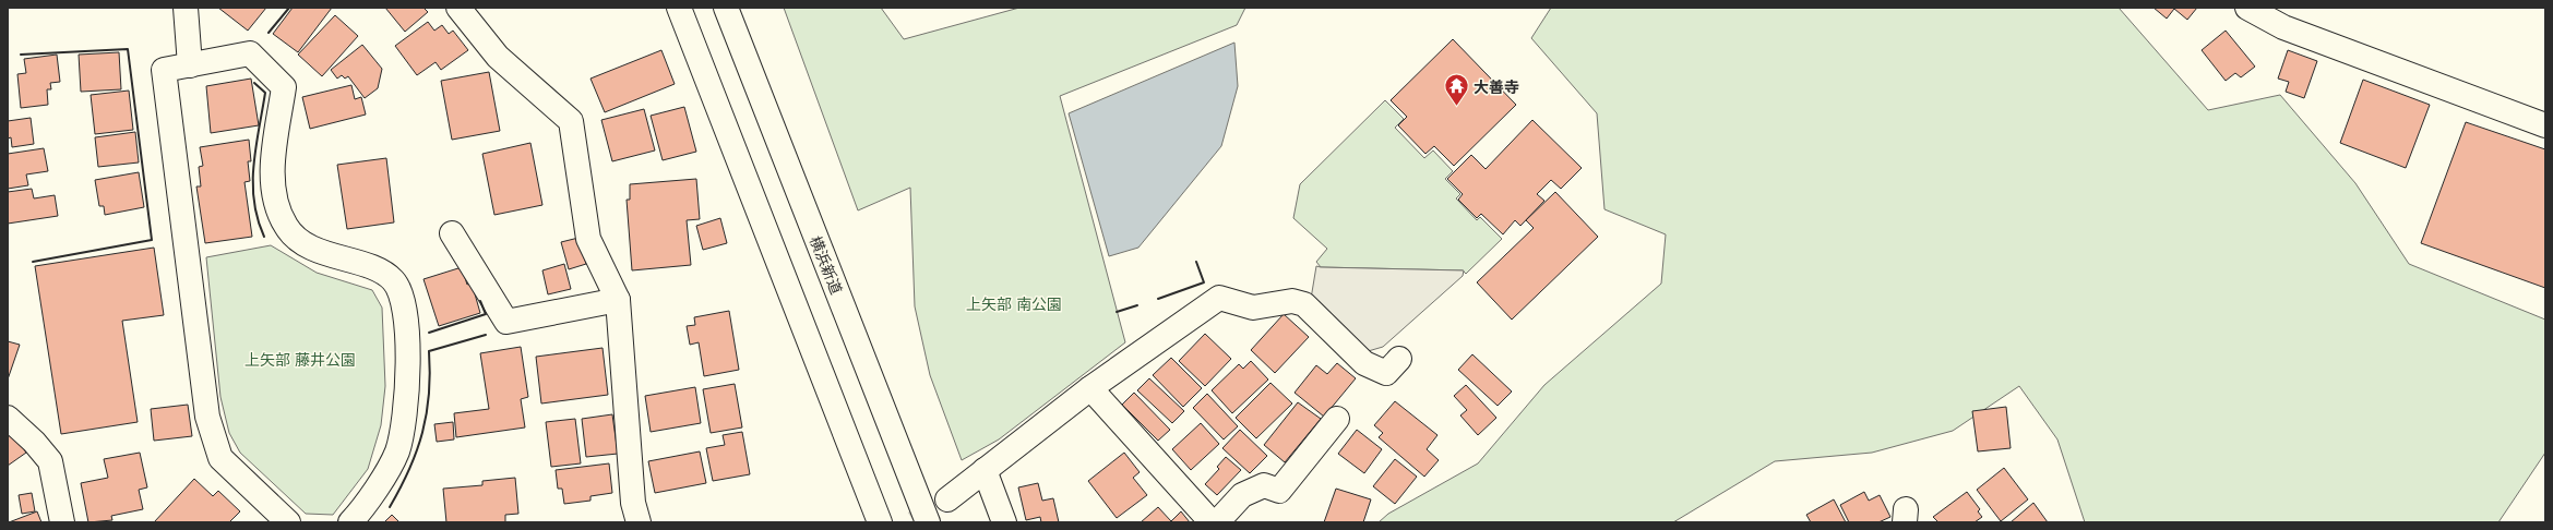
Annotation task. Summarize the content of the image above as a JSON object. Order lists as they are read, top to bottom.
{
  "streets": {
    "main road": ["横浜新道"]
  },
  "parks": ["上矢部 南公園", "上矢部 藤井公園"],
  "places": {
    "temple": ["大善寺"]
  }
}
